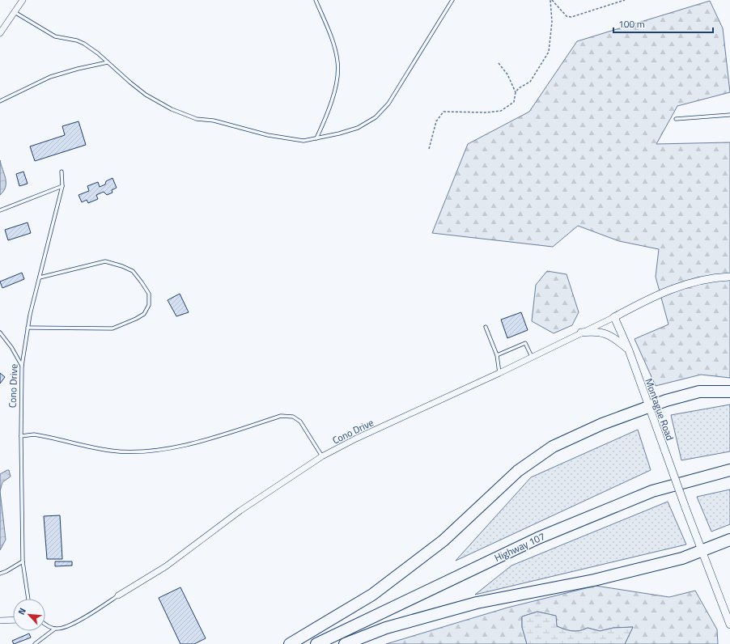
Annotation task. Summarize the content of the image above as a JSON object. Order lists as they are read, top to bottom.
{
  "streets": {
    "highway": ["Highway 107"],
    "street": ["Cono Drive", "Montague Road"]
  },
  "crossings": [
    ["Cono Drive", "Montague Road"]
  ],
  "scale_bar": "100 m",
  "north": "top left"
}
